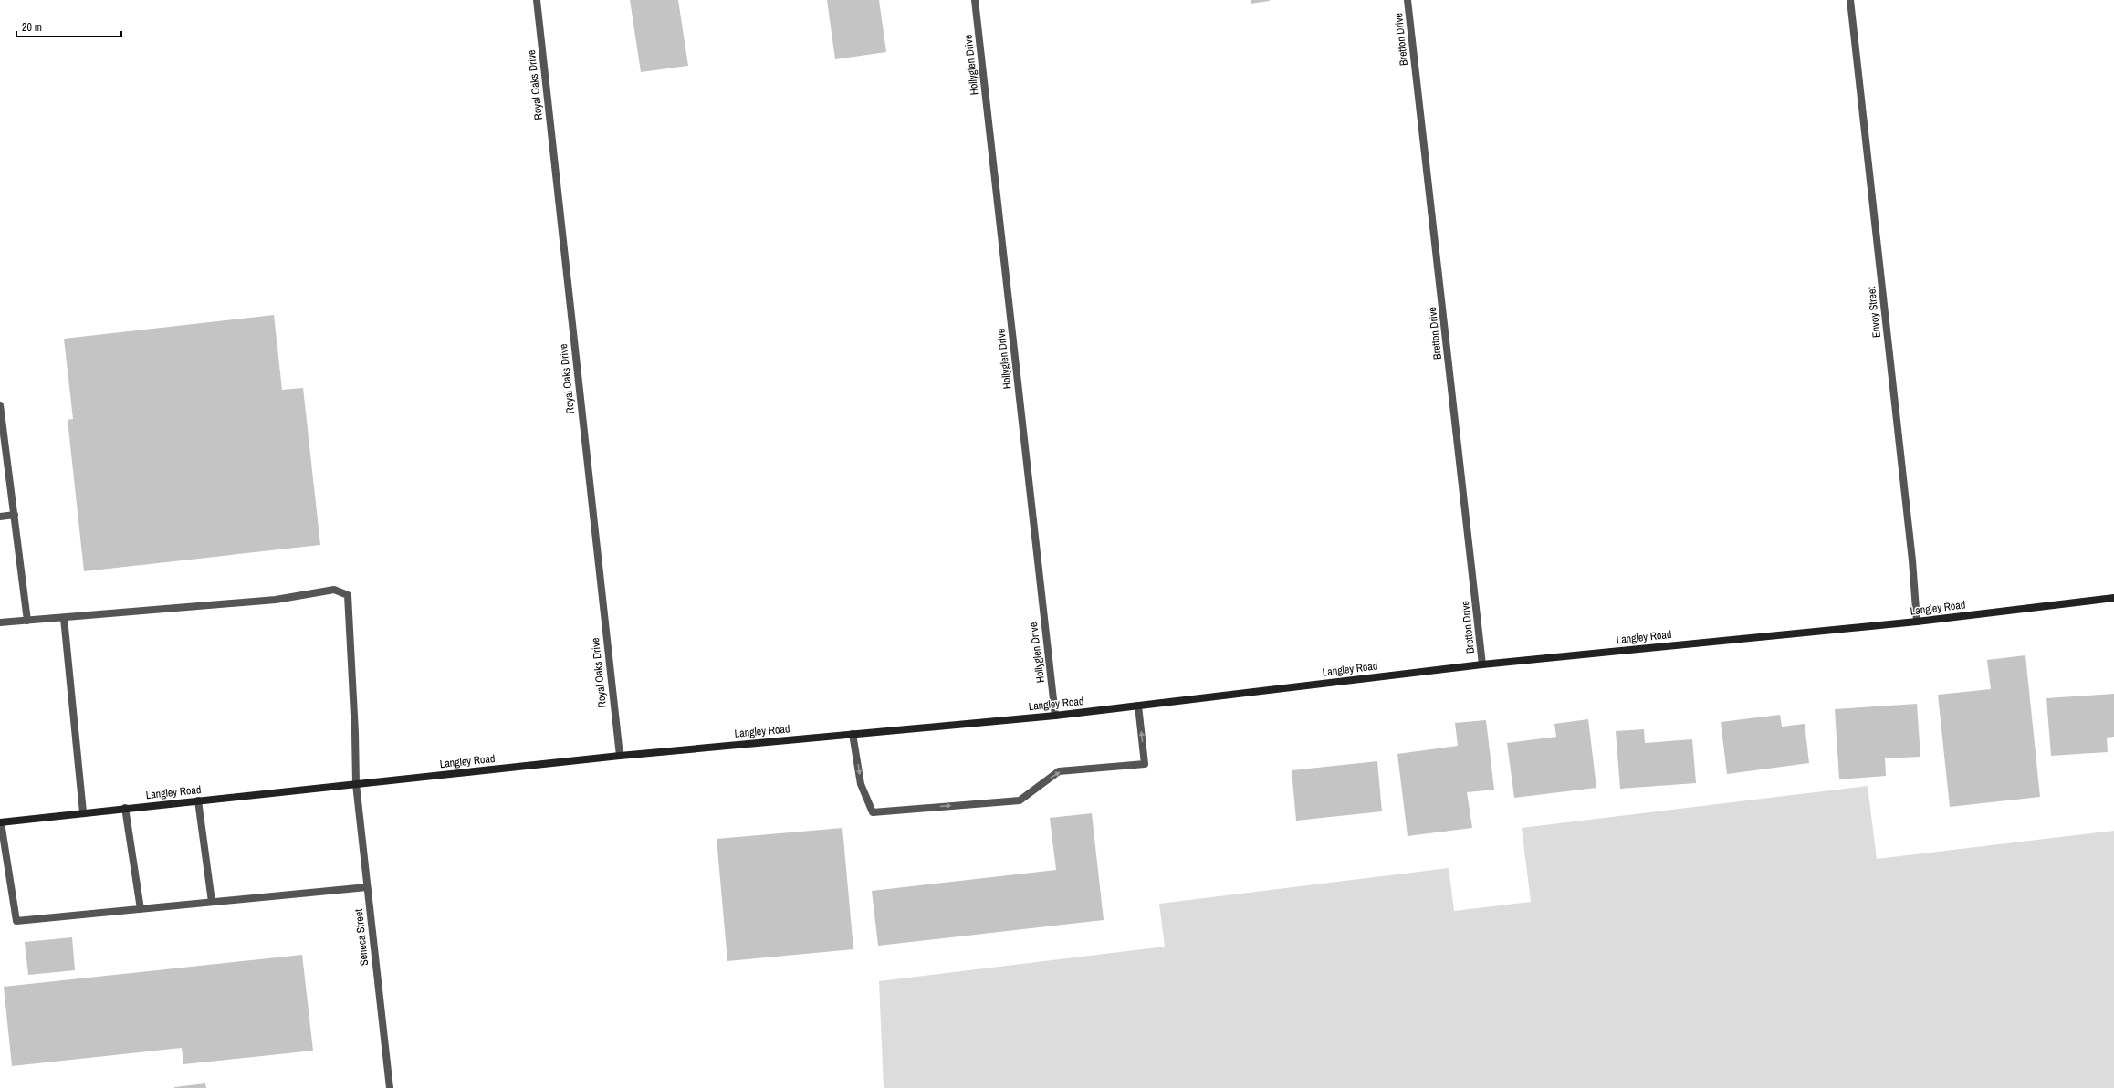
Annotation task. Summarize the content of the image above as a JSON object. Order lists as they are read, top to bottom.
{
  "streets": {
    "street": [
      "Bretton Drive",
      "Hollyglen Drive",
      "Royal Oaks Drive",
      "Envoy Street",
      "Langley Road",
      "Seneca Street"
    ]
  },
  "crossings": [
    ["Bretton Drive", "Langley Road"],
    ["Hollyglen Drive", "Langley Road"],
    ["Royal Oaks Drive", "Langley Road"],
    ["Envoy Street", "Langley Road"],
    ["Langley Road", "Seneca Street"]
  ],
  "scale_bar": "20 m"
}
